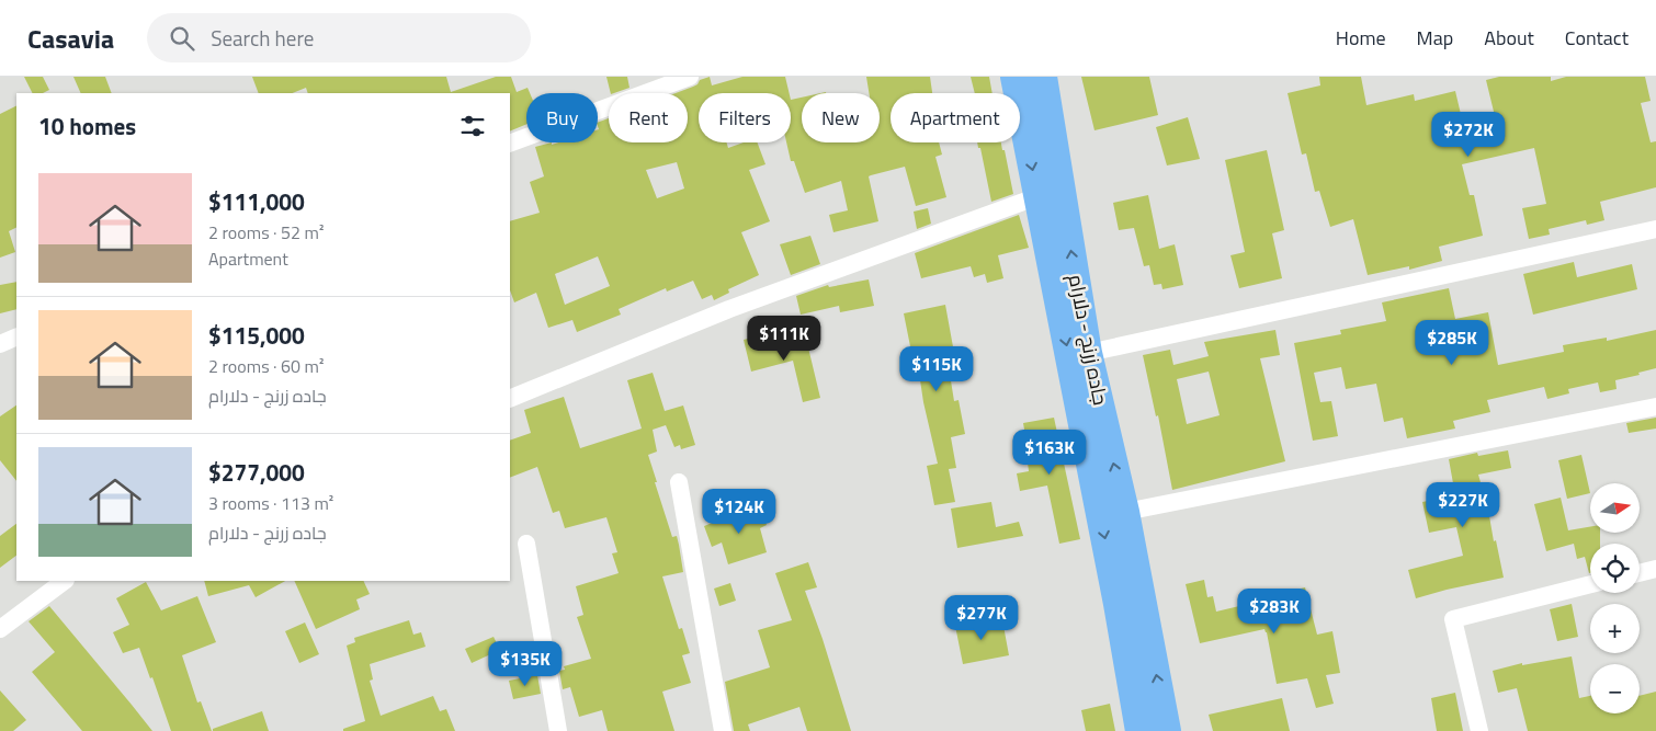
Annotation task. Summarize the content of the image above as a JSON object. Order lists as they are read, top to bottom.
{
  "streets": {
    "highway": ["جاده زرنج - دلارام"]
  },
  "north": "right",
  "page": {
    "header": "Casavia",
    "search": "Search here",
    "nav": [
      "Home",
      "Map",
      "About",
      "Contact"
    ],
    "chip": [
      "Buy",
      "Rent",
      "Filters",
      "New",
      "Apartment"
    ],
    "heading": "10 homes",
    "price": [
      "$272K",
      "$111K",
      "$285K",
      "$115K",
      "$163K",
      "$227K",
      "$124K",
      "$283K",
      "$277K",
      "$135K"
    ],
    "list": [
      {
        "name": "$111,000",
        "note": "2 rooms · 52 m² · Apartment"
      },
      {
        "name": "$115,000",
        "note": "2 rooms · 60 m² · جاده زرنج - دلارام"
      },
      {
        "name": "$277,000",
        "note": "3 rooms · 113 m² · جاده زرنج - دلارام"
      }
    ],
    "map_buttons": ["+", "−"]
  }
}
